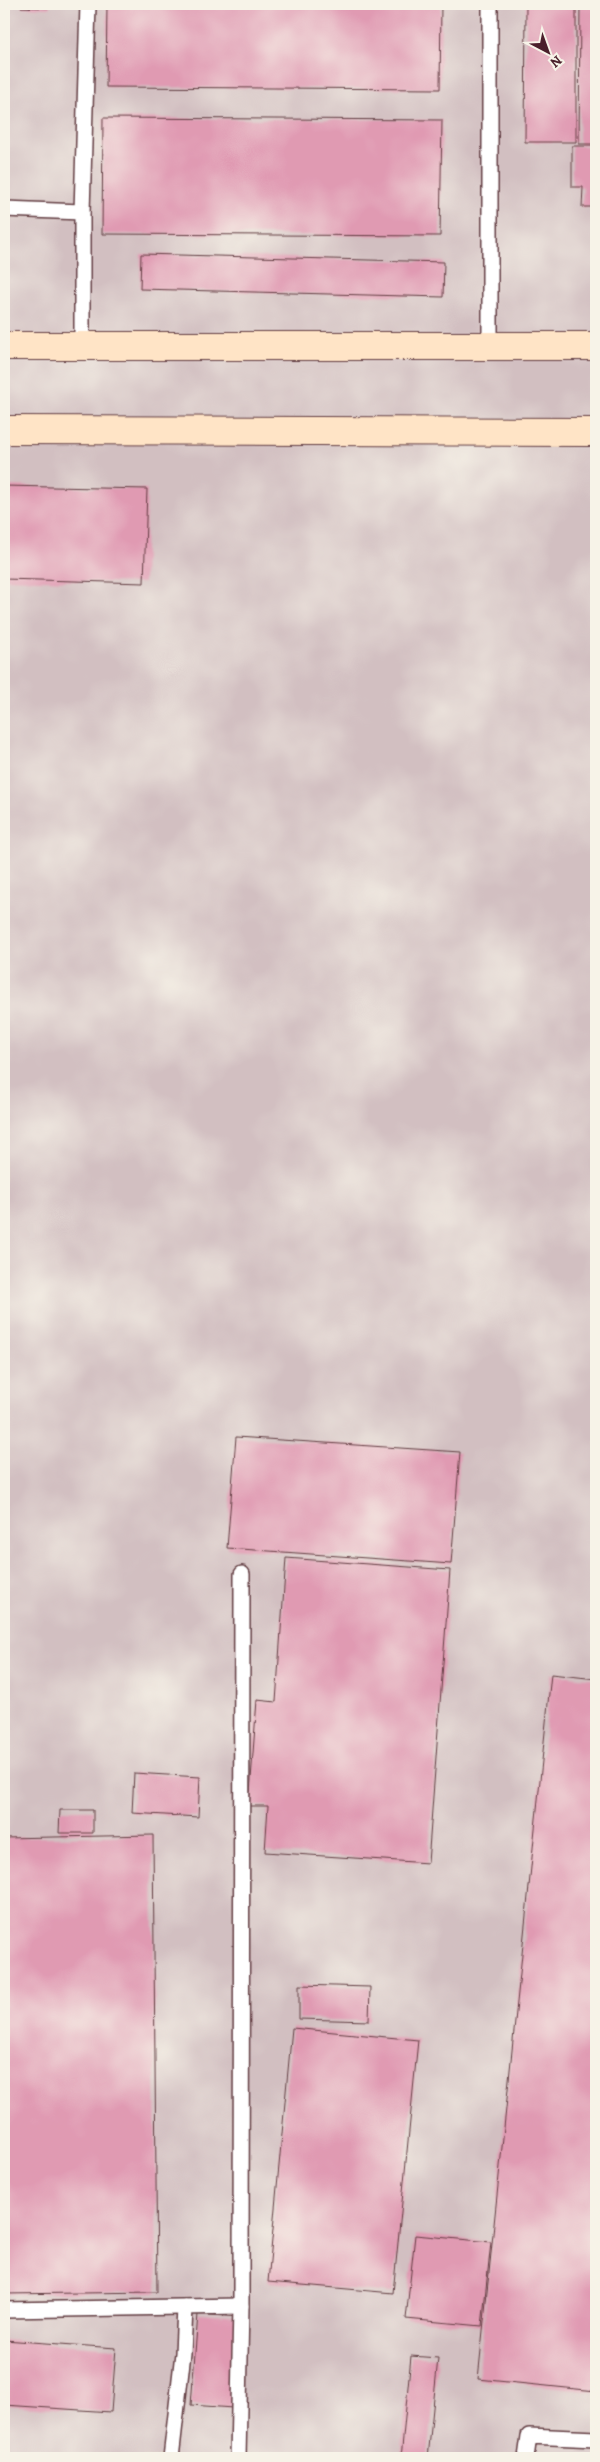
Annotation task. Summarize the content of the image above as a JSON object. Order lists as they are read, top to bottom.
{
  "north": "bottom right"
}
